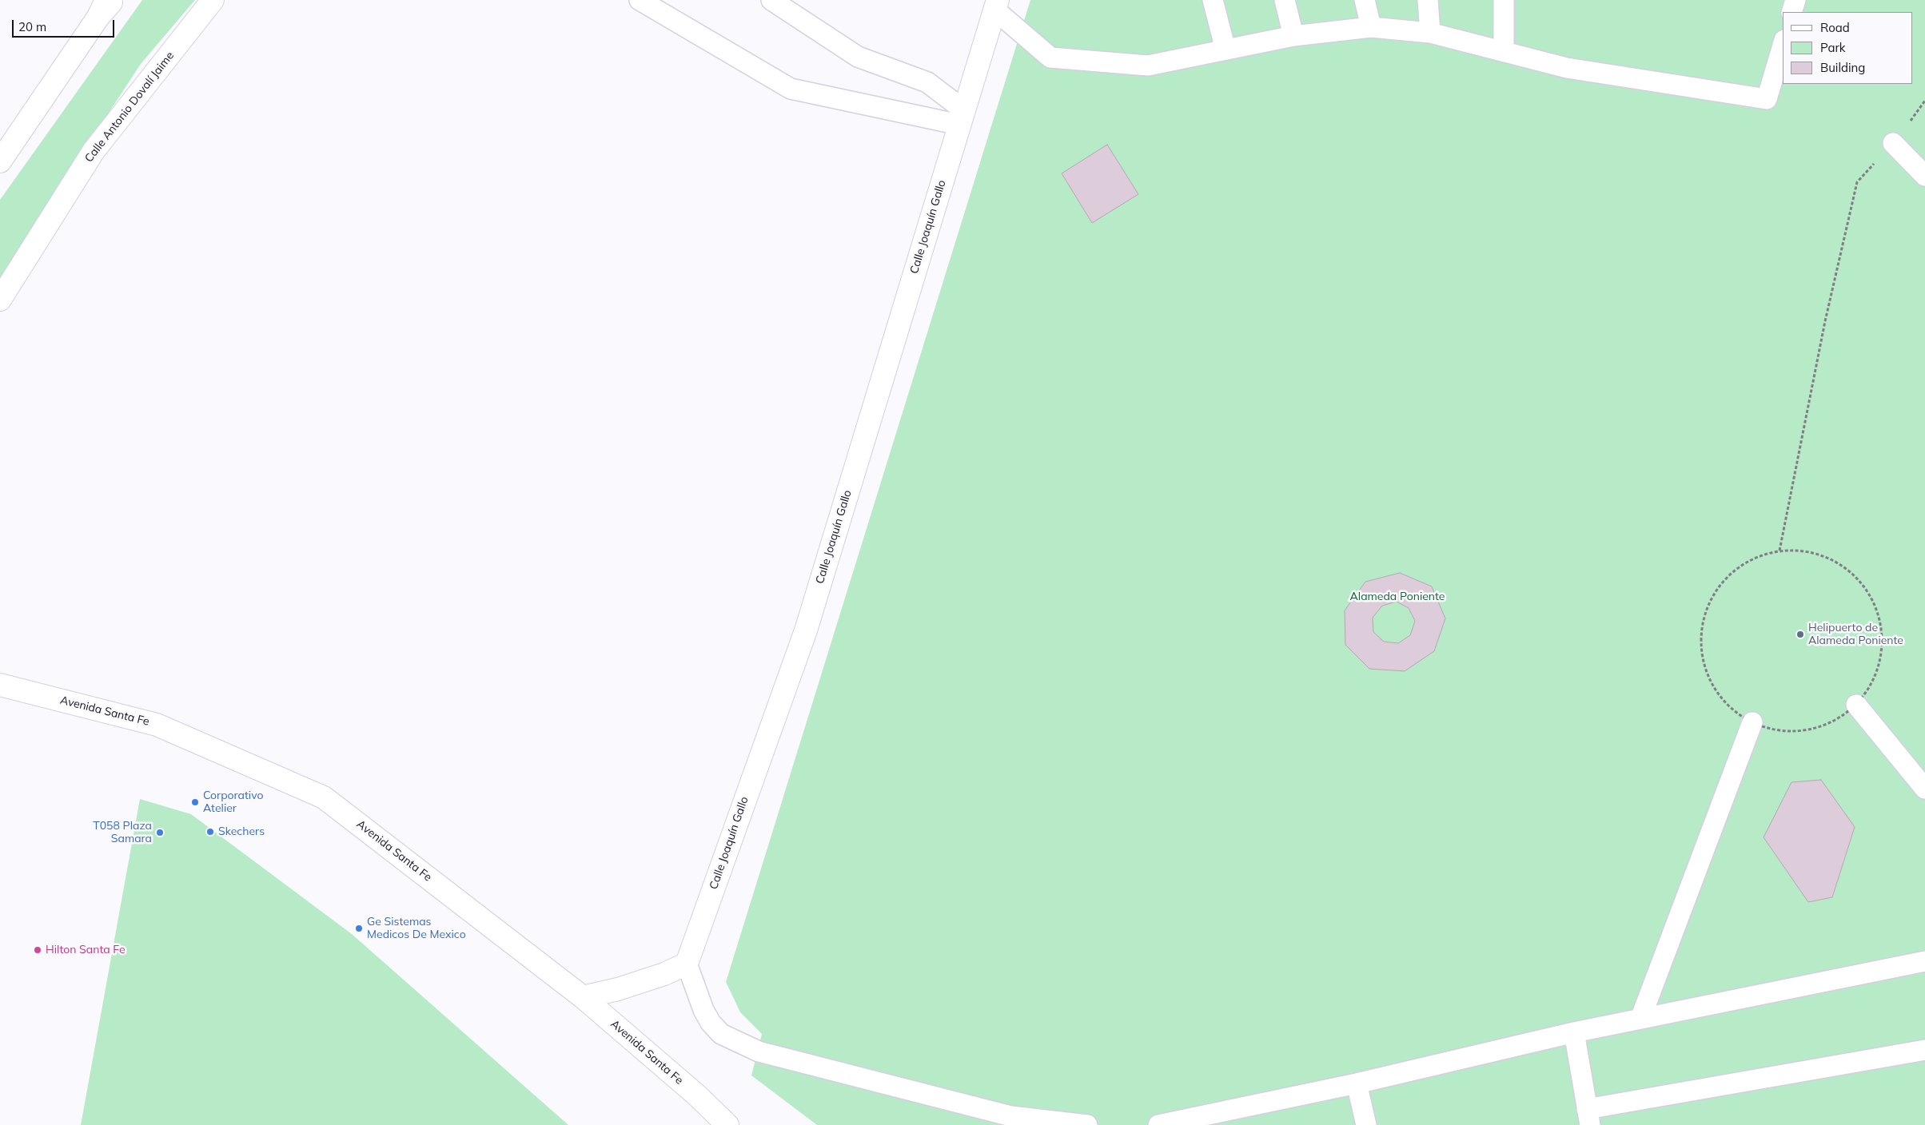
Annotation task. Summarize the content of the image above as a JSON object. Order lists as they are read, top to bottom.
{
  "streets": {
    "street": ["Calle Antonio Dovalí Jaime", "Calle Joaquín Gallo", "Avenida Santa Fe"]
  },
  "parks": ["Alameda Poniente"],
  "places": [
    "Helipuerto de Alameda Poniente",
    "Corporativo Atelier",
    "Skechers",
    "T058 Plaza Samara",
    "Ge Sistemas Medicos De Mexico",
    "Hilton Santa Fe"
  ],
  "legend": ["Road", "Park", "Building"],
  "scale_bar": "20 m"
}
